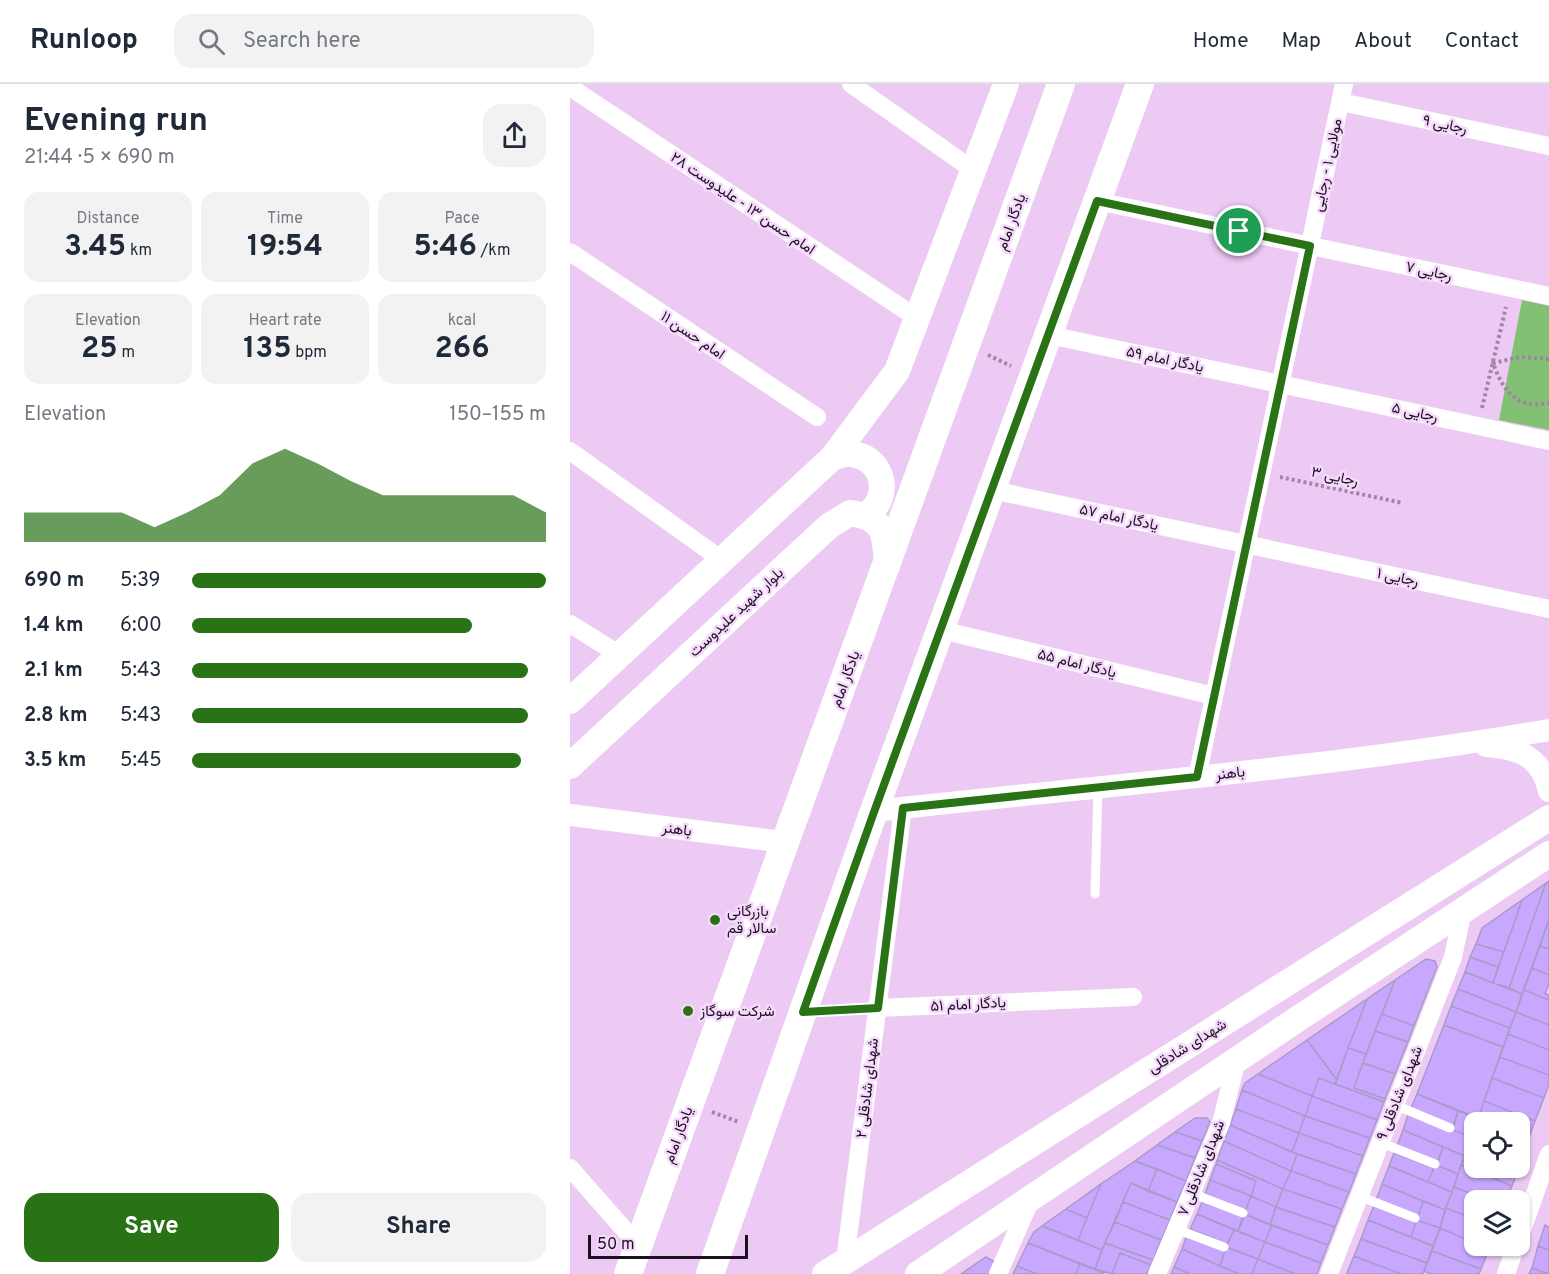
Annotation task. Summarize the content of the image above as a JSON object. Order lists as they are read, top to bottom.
{
  "streets": {
    "main road": ["یادگار امام", "بلوار شهید علیدوست", "شهدای شادقلی"],
    "street": [
      "رجایی ۹",
      "مولایی ۱ - رجایی",
      "امام حسن ۱۳ - علیدوست ۲۸",
      "رجایی ۷",
      "امام حسن ۱۱",
      "یادگار امام ۵۹",
      "رجایی ۵",
      "یادگار امام ۵۷",
      "رجایی ۱",
      "یادگار امام ۵۵",
      "باهنر",
      "یادگار امام ۵۱",
      "شهدای شادقلی ۲",
      "شهدای شادقلی ۹",
      "شهدای شادقلی ۷"
    ],
    "path": ["رجایی ۳"]
  },
  "crossings": [
    ["رجایی ۹", "مولایی ۱ - رجایی"],
    ["مولایی ۱ - رجایی", "رجایی ۷"],
    ["مولایی ۱ - رجایی", "یادگار امام ۵۹"],
    ["مولایی ۱ - رجایی", "رجایی ۵"],
    ["مولایی ۱ - رجایی", "رجایی ۳"],
    ["مولایی ۱ - رجایی", "یادگار امام ۵۷"],
    ["مولایی ۱ - رجایی", "رجایی ۱"],
    ["مولایی ۱ - رجایی", "یادگار امام ۵۵"],
    ["مولایی ۱ - رجایی", "باهنر"],
    ["یادگار امام", "باهنر"],
    ["یادگار امام ۵۹", "رجایی ۵"],
    ["یادگار امام ۵۷", "رجایی ۱"],
    ["باهنر", "شهدای شادقلی ۲"],
    ["یادگار امام ۵۱", "شهدای شادقلی ۲"],
    ["شهدای شادقلی", "شهدای شادقلی ۲"]
  ],
  "places": ["بازرگانی سالار قم", "شرکت سوگاز"],
  "scale_bar": "50 m",
  "page": {
    "header": "Runloop",
    "search": "Search here",
    "nav": [
      "Home",
      "Map",
      "About",
      "Contact"
    ],
    "heading": ["Evening run", "21:44 · 5 × 690 m"],
    "stats": [
      ["Distance", "3.45 km"],
      ["Time", "19:54"],
      ["Pace", "5:46 /km"],
      ["Elevation", "25 m"],
      ["Heart rate", "135 bpm"],
      ["kcal", "266"]
    ],
    "chart": ["Elevation", "150–155 m"],
    "list": [
      {
        "name": "690 m",
        "note": "5:39"
      },
      {
        "name": "1.4 km",
        "note": "6:00"
      },
      {
        "name": "2.1 km",
        "note": "5:43"
      },
      {
        "name": "2.8 km",
        "note": "5:43"
      },
      {
        "name": "3.5 km",
        "note": "5:45"
      }
    ],
    "buttons": ["Save", "Share"],
    "scale": "50 m"
  }
}
